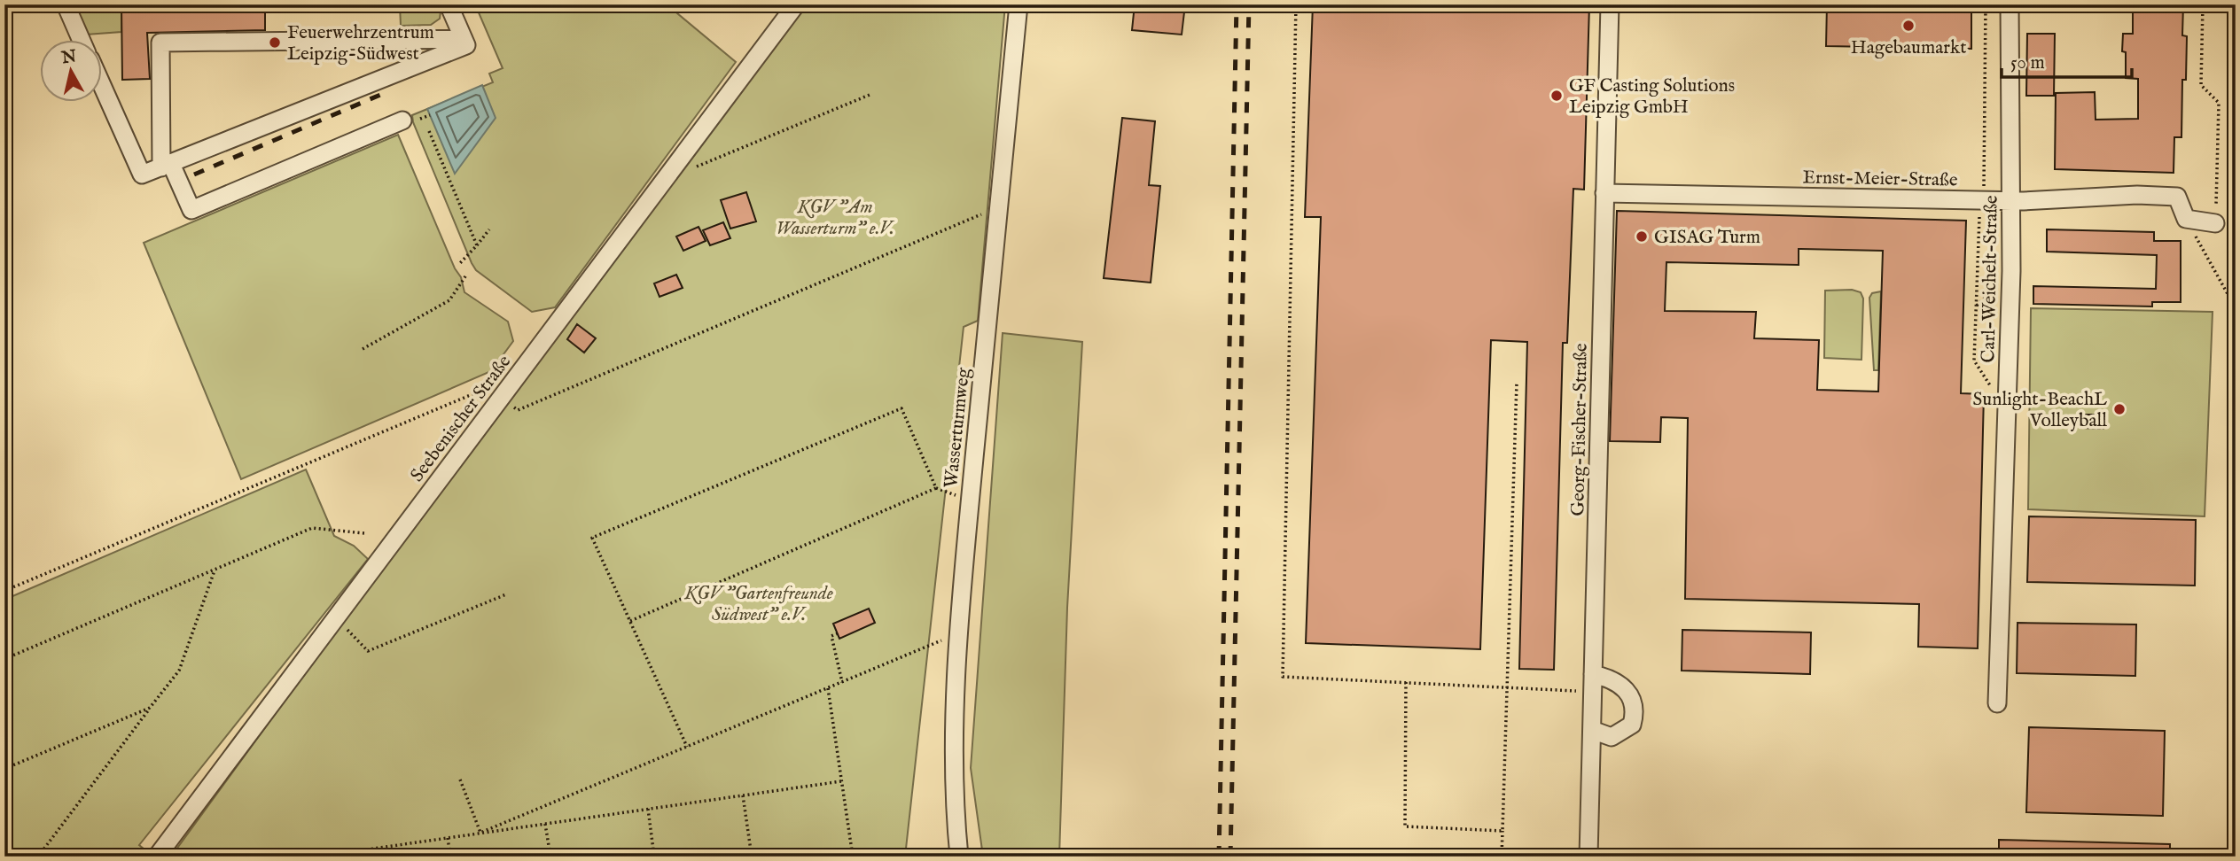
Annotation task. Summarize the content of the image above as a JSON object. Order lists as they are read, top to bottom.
{
  "streets": {
    "street": [
      "Ernst-Meier-Straße",
      "Carl-Weichelt-Straße",
      "Seebenischer Straße",
      "Wasserturmweg",
      "Georg-Fischer-Straße"
    ]
  },
  "crossings": [
    ["Ernst-Meier-Straße", "Carl-Weichelt-Straße"],
    ["Ernst-Meier-Straße", "Georg-Fischer-Straße"]
  ],
  "parks": ["KGV \"Am Wasserturm\" e.V.", "KGV \"Gartenfreunde Südwest\" e.V."],
  "places": [
    "Hagebaumarkt",
    "Feuerwehrzentrum Leipzig-Südwest",
    "GF Casting Solutions Leipzig GmbH",
    "GISAG Turm",
    "Sunlight-BeachL Volleyball"
  ],
  "scale_bar": "50 m",
  "north": "top"
}
